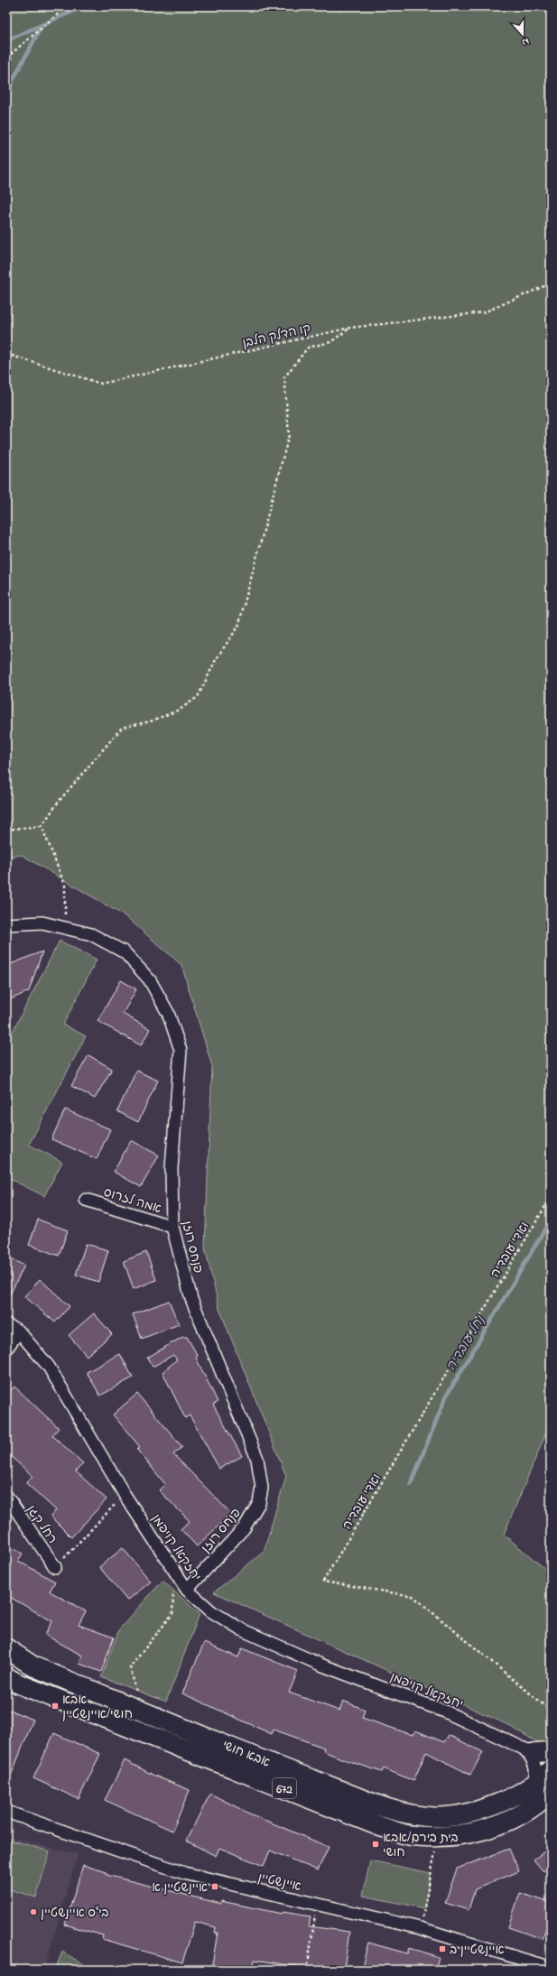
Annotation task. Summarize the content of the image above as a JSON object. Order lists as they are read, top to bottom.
{
  "streets": {
    "main road": ["אבא חושי", "672"],
    "street": [
      "אמה לזרוס",
      "פנחס רוזן",
      "רחל קגן",
      "יחזקאל קויפמן",
      "איינשטיין"
    ],
    "path": ["קו הדלק הלבן", "ואדי עובדיה"]
  },
  "crossings": [
    ["אמה לזרוס", "פנחס רוזן"],
    ["פנחס רוזן", "יחזקאל קויפמן"],
    ["יחזקאל קויפמן", "אבא חושי"]
  ],
  "water": ["נחל עובדיה"],
  "places": {
    "transit": [
      "אבא חושי/איינשטיין",
      "בית בירם/אבא חושי",
      "איינשטיין א",
      "איינשטיין ב"
    ],
    "other": ["בי\"ס איינשטיין"]
  },
  "north": "bottom"
}
